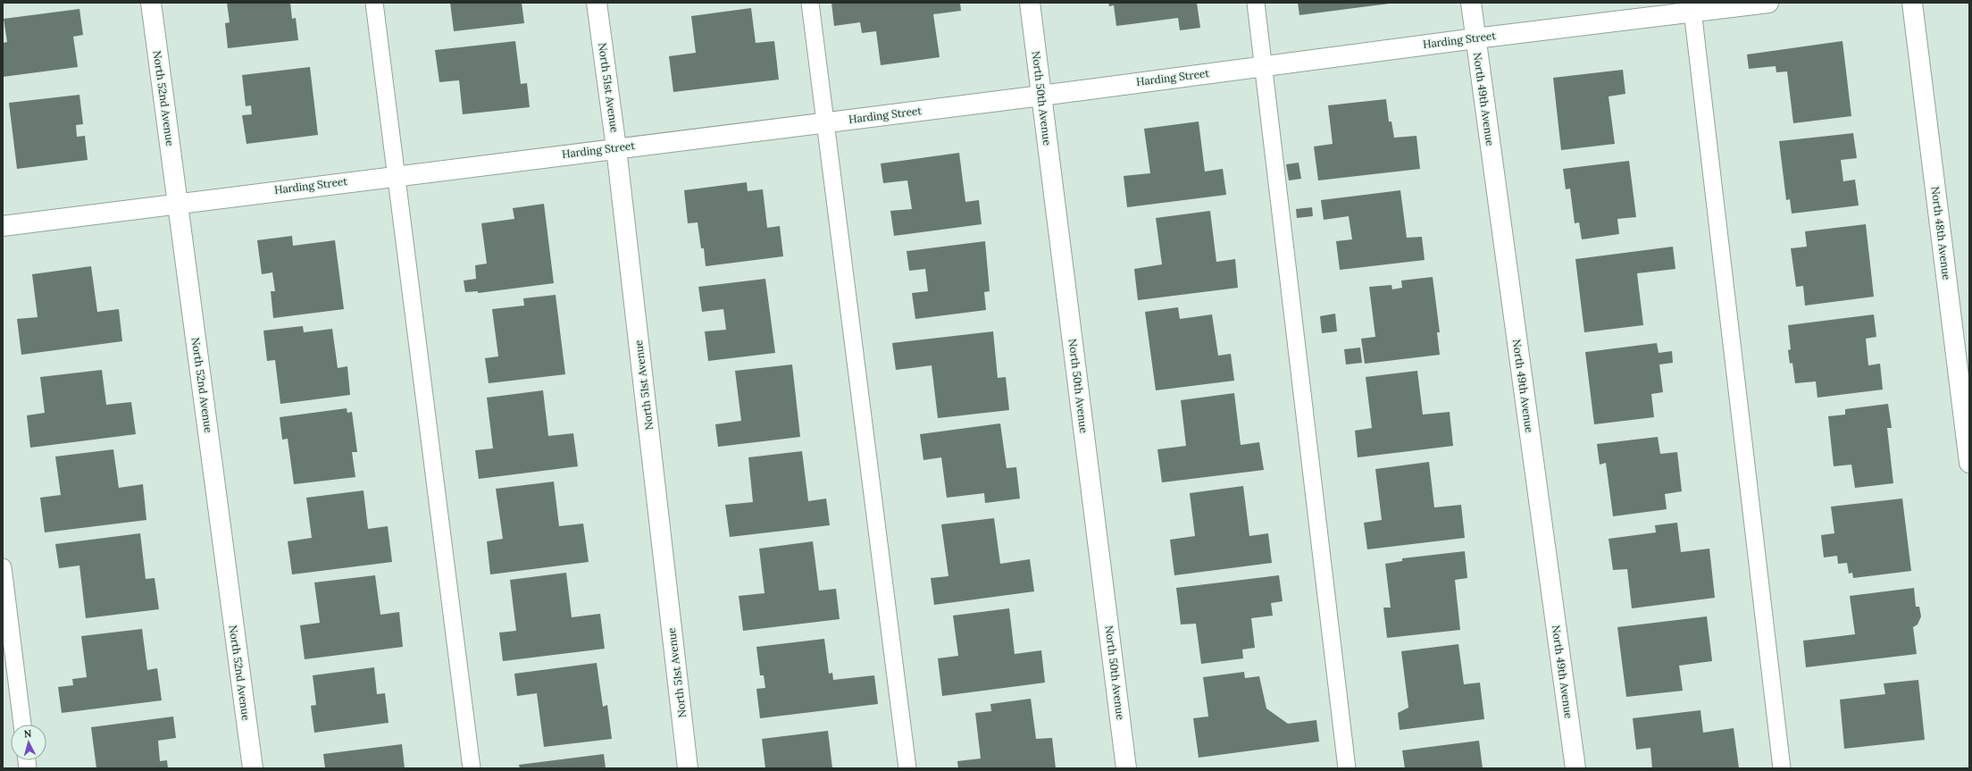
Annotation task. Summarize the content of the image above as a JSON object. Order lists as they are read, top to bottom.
{
  "streets": {
    "street": [
      "Harding Street",
      "North 51st Avenue",
      "North 52nd Avenue",
      "North 50th Avenue",
      "North 49th Avenue",
      "North 48th Avenue"
    ]
  },
  "crossings": [
    ["Harding Street", "North 51st Avenue"],
    ["Harding Street", "North 52nd Avenue"],
    ["Harding Street", "North 50th Avenue"],
    ["Harding Street", "North 49th Avenue"]
  ],
  "north": "top"
}
